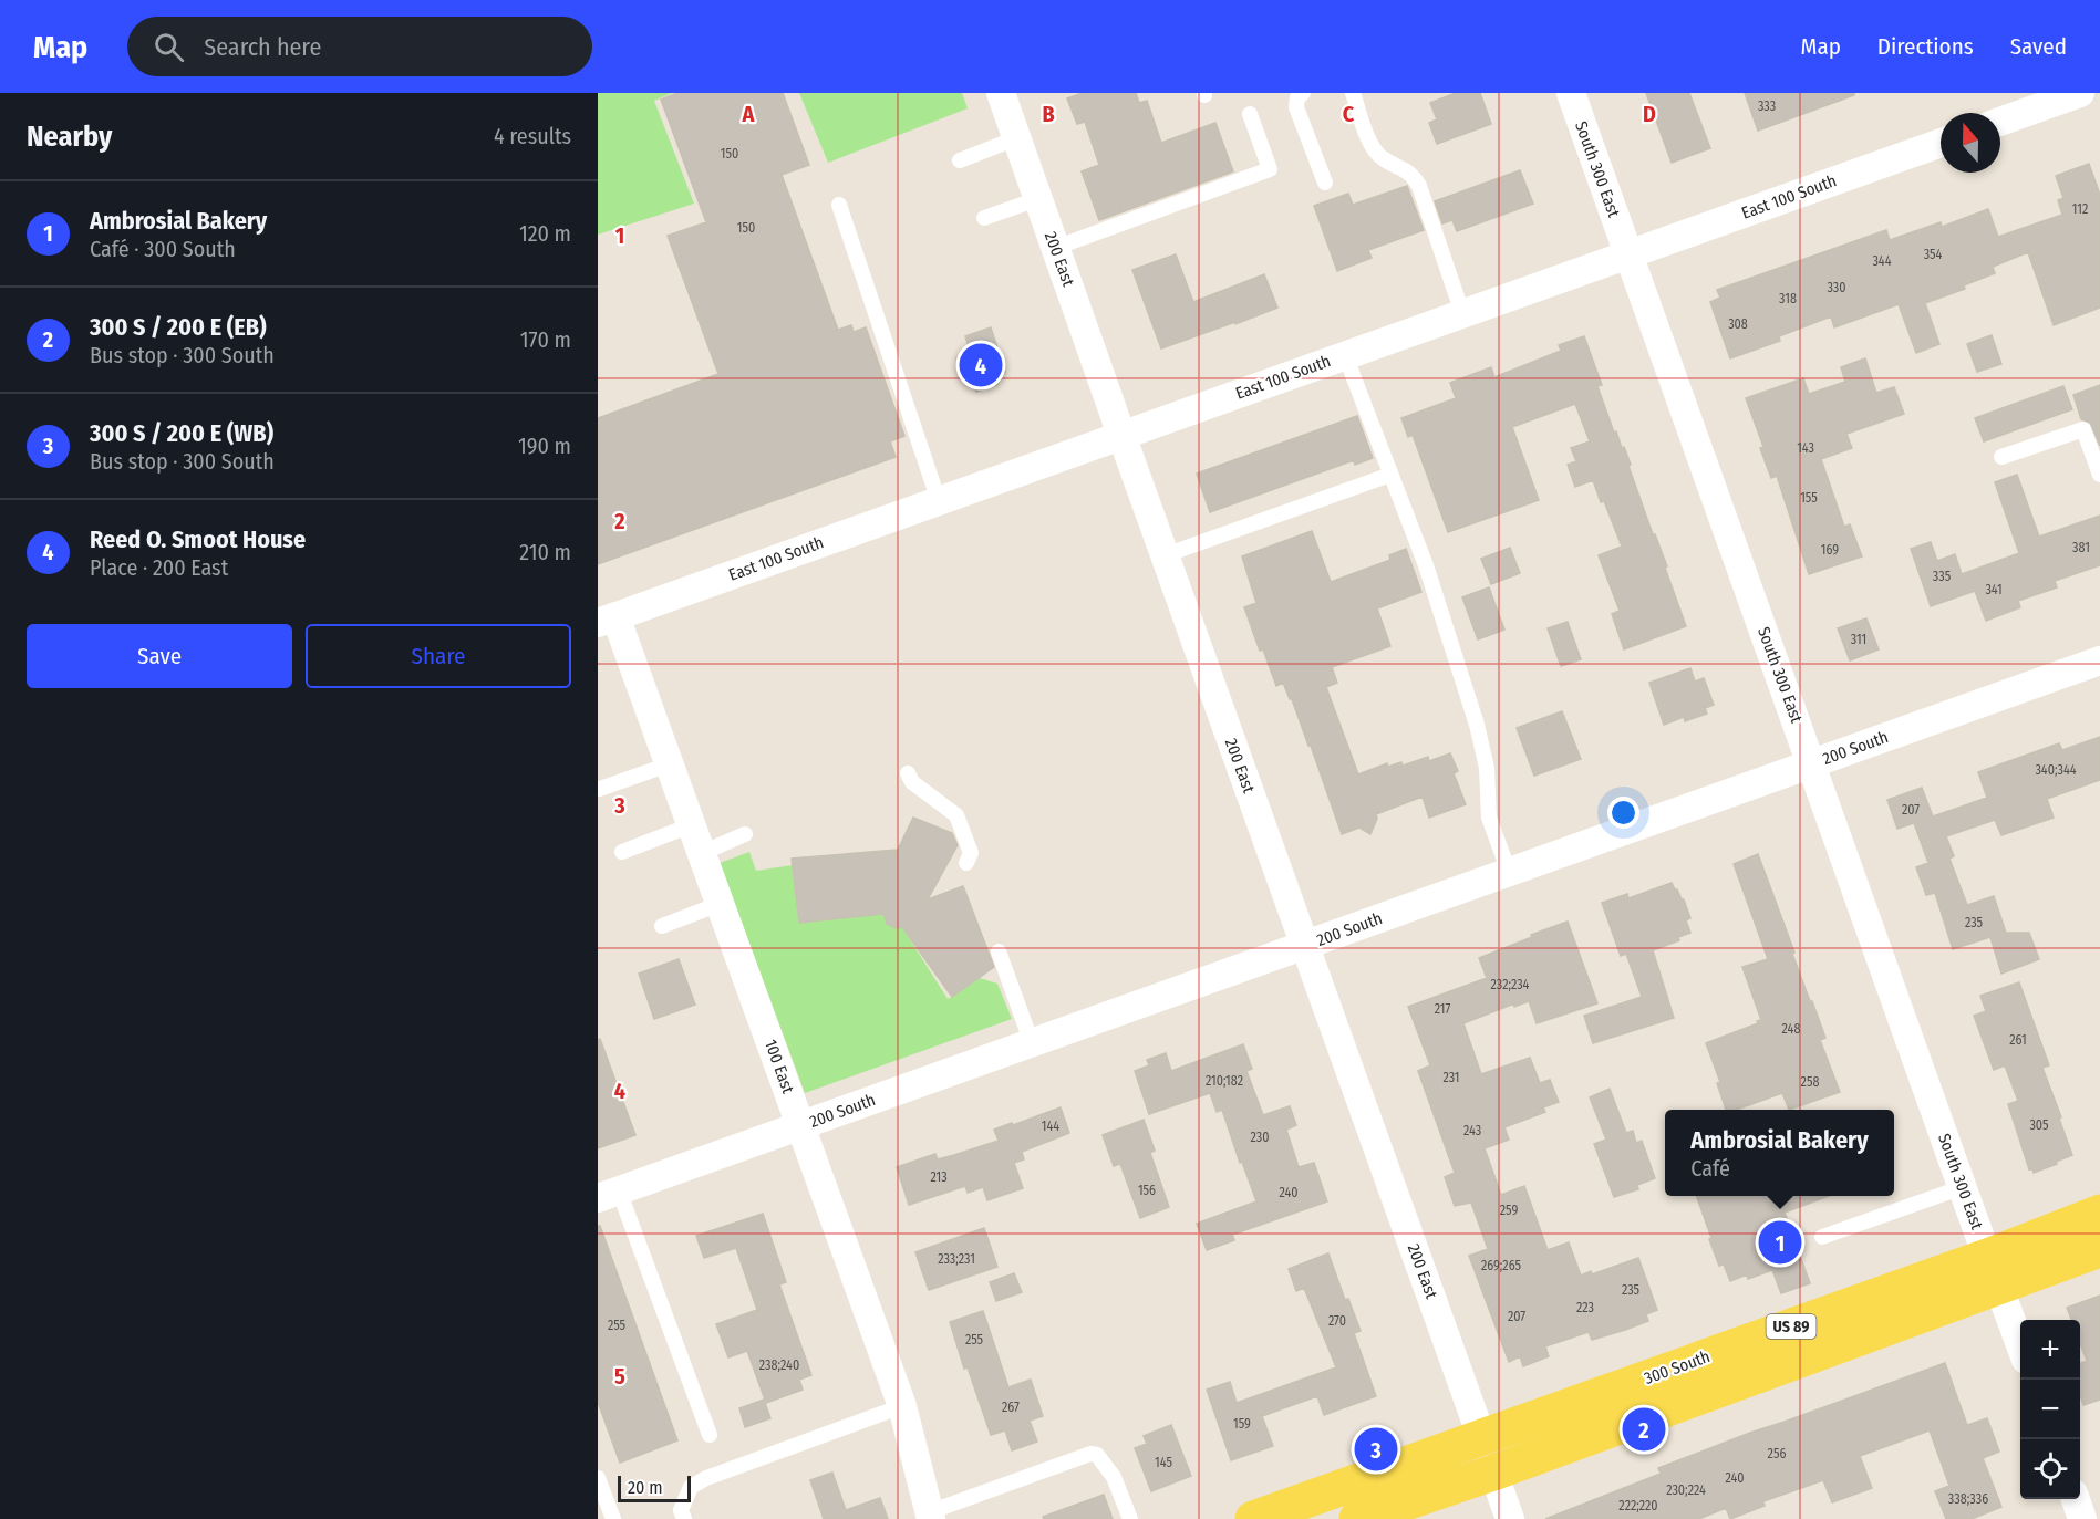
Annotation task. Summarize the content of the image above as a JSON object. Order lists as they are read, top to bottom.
{
  "streets": {
    "main road": ["US 89", "300 South"],
    "street": [
      "South 300 East",
      "East 100 South",
      "200 East",
      "200 South",
      "100 East"
    ]
  },
  "crossings": [
    ["South 300 East", "East 100 South"],
    ["South 300 East", "200 South"],
    ["South 300 East", "300 South"],
    ["East 100 South", "200 East"],
    ["East 100 South", "100 East"],
    ["200 East", "200 South"],
    ["200 East", "300 South"],
    ["200 South", "100 East"]
  ],
  "house_numbers": [
    "333",
    "150",
    "112",
    "150",
    "354",
    "344",
    "330",
    "318",
    "308",
    "143",
    "155",
    "381",
    "169",
    "335",
    "341",
    "311",
    "340;344",
    "207",
    "235",
    "232;234",
    "217",
    "248",
    "261",
    "231",
    "210;182",
    "258",
    "305",
    "144",
    "243",
    "230",
    "213",
    "156",
    "240",
    "259",
    "233;231",
    "269;265",
    "235",
    "223",
    "207",
    "270",
    "255",
    "255",
    "238;240",
    "267",
    "159",
    "256",
    "145",
    "240",
    "230;224",
    "338;336",
    "222;220"
  ],
  "scale_bar": "20 m",
  "north": "top",
  "page": {
    "header": "Map",
    "search": "Search here",
    "nav": ["Map", "Directions", "Saved"],
    "heading": ["Nearby", "4 results"],
    "list": [
      {
        "mark": "1",
        "name": "Ambrosial Bakery",
        "note": "Café · 300 South",
        "value": "120 m"
      },
      {
        "mark": "2",
        "name": "300 S / 200 E (EB)",
        "note": "Bus stop · 300 South",
        "value": "170 m"
      },
      {
        "mark": "3",
        "name": "300 S / 200 E (WB)",
        "note": "Bus stop · 300 South",
        "value": "190 m"
      },
      {
        "mark": "4",
        "name": "Reed O. Smoot House",
        "note": "Place · 200 East",
        "value": "210 m"
      }
    ],
    "pins": [
      "4",
      "1",
      "2",
      "3"
    ],
    "buttons": ["Save", "Share"],
    "popup": ["Ambrosial Bakery", "Café"],
    "map_buttons": ["+", "−"],
    "scale": "20 m"
  },
  "grid": {
    "columns": [
      "A",
      "B",
      "C",
      "D"
    ],
    "rows": [
      "1",
      "2",
      "3",
      "4",
      "5"
    ]
  }
}
